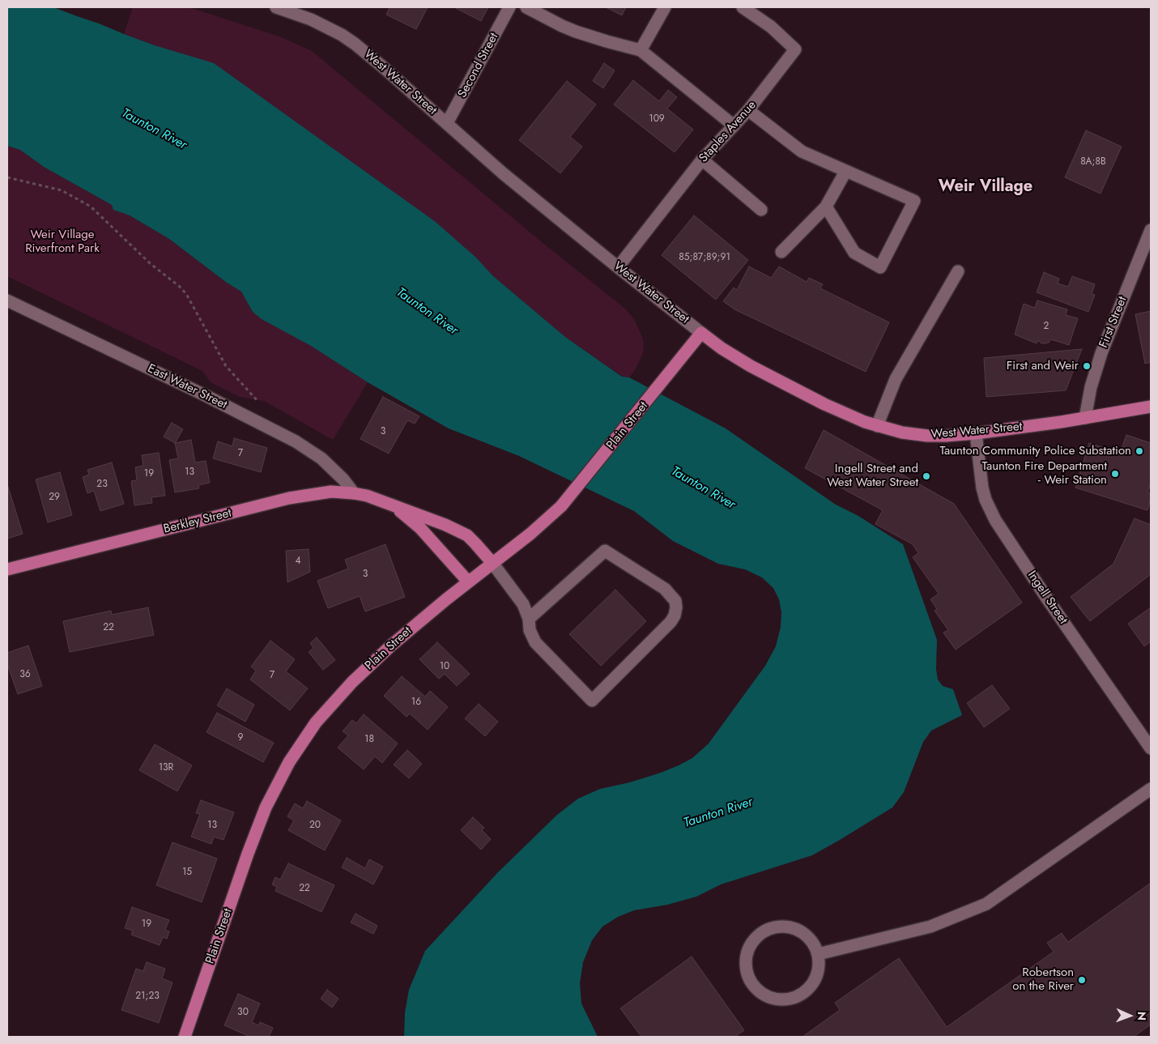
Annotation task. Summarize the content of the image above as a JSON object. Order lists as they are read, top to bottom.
{
  "streets": {
    "main road": ["West Water Street", "Plain Street", "Berkley Street"],
    "street": [
      "Second Street",
      "Staples Avenue",
      "First Street",
      "East Water Street",
      "Ingell Street"
    ]
  },
  "crossings": [
    ["Second Street", "West Water Street"],
    ["West Water Street", "Staples Avenue"],
    ["West Water Street", "First Street"],
    ["West Water Street", "Plain Street"],
    ["West Water Street", "Ingell Street"],
    ["East Water Street", "Berkley Street"]
  ],
  "districts": ["Weir Village"],
  "water": ["Taunton River"],
  "parks": ["Weir Village Riverfront Park"],
  "places": [
    "First and Weir",
    "Taunton Community Police Substation",
    "Taunton Fire Department - Weir Station",
    "Ingell Street and West Water Street",
    "Robertson on the River"
  ],
  "house_numbers": [
    "109",
    "8A;8B",
    "85;87;89;91",
    "2",
    "3",
    "7",
    "13",
    "19",
    "23",
    "29",
    "4",
    "3",
    "22",
    "10",
    "36",
    "7",
    "16",
    "9",
    "18",
    "13R",
    "13",
    "20",
    "15",
    "22",
    "19",
    "21;23",
    "30"
  ],
  "north": "right"
}
